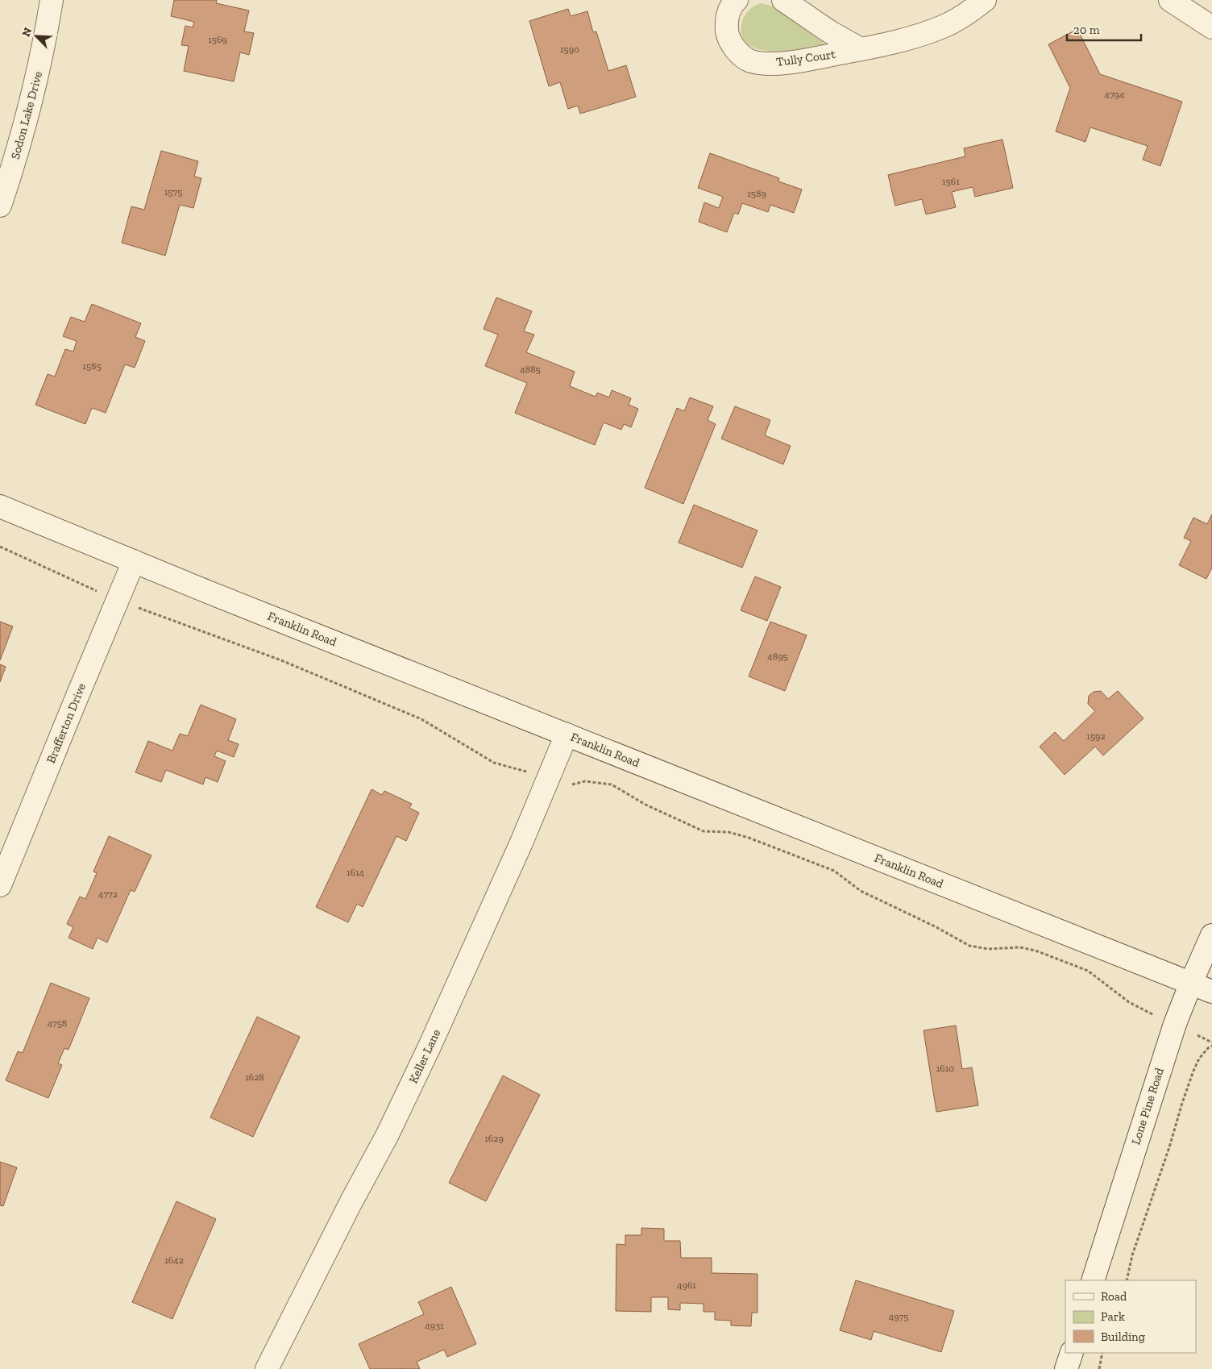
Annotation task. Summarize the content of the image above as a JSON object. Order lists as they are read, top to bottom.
{
  "streets": {
    "street": [
      "Tully Court",
      "Sodon Lake Drive",
      "Franklin Road",
      "Brafferton Drive",
      "Keller Lane",
      "Lone Pine Road"
    ]
  },
  "crossings": [
    ["Franklin Road", "Brafferton Drive"],
    ["Franklin Road", "Keller Lane"],
    ["Franklin Road", "Lone Pine Road"]
  ],
  "house_numbers": [
    "1569",
    "1590",
    "4794",
    "1561",
    "1575",
    "1589",
    "1585",
    "4885",
    "4895",
    "1592",
    "1614",
    "4772",
    "4758",
    "1610",
    "1628",
    "1629",
    "1642",
    "4961",
    "4975",
    "4931"
  ],
  "legend": ["Road", "Park", "Building"],
  "scale_bar": "20 m",
  "north": "top left"
}
